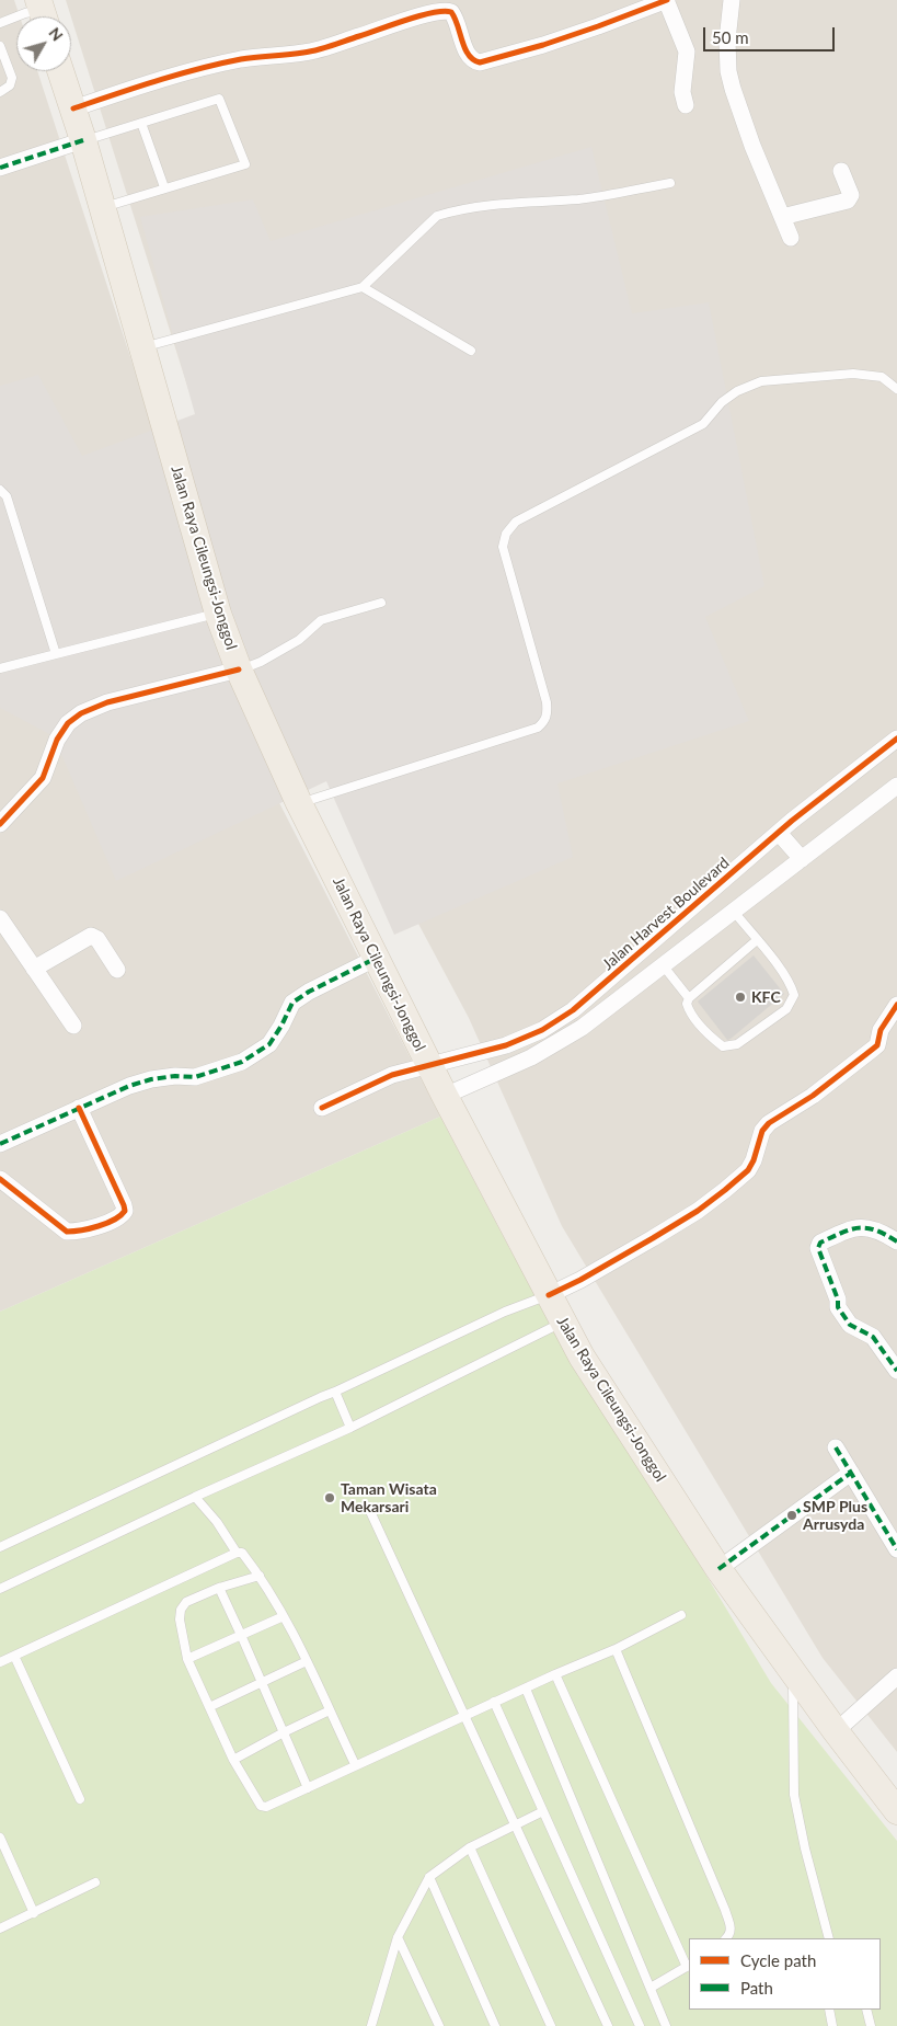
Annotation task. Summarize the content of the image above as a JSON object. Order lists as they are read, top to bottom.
{
  "streets": {
    "main road": ["Jalan Raya Cileungsi-Jonggol"],
    "street": ["Jalan Harvest Boulevard"]
  },
  "crossings": [
    ["Jalan Raya Cileungsi-Jonggol", "Jalan Harvest Boulevard"]
  ],
  "places": ["KFC", "Taman Wisata Mekarsari", "SMP Plus Arrusyda"],
  "legend": ["Cycle path", "Path"],
  "scale_bar": "50 m",
  "north": "top right"
}
